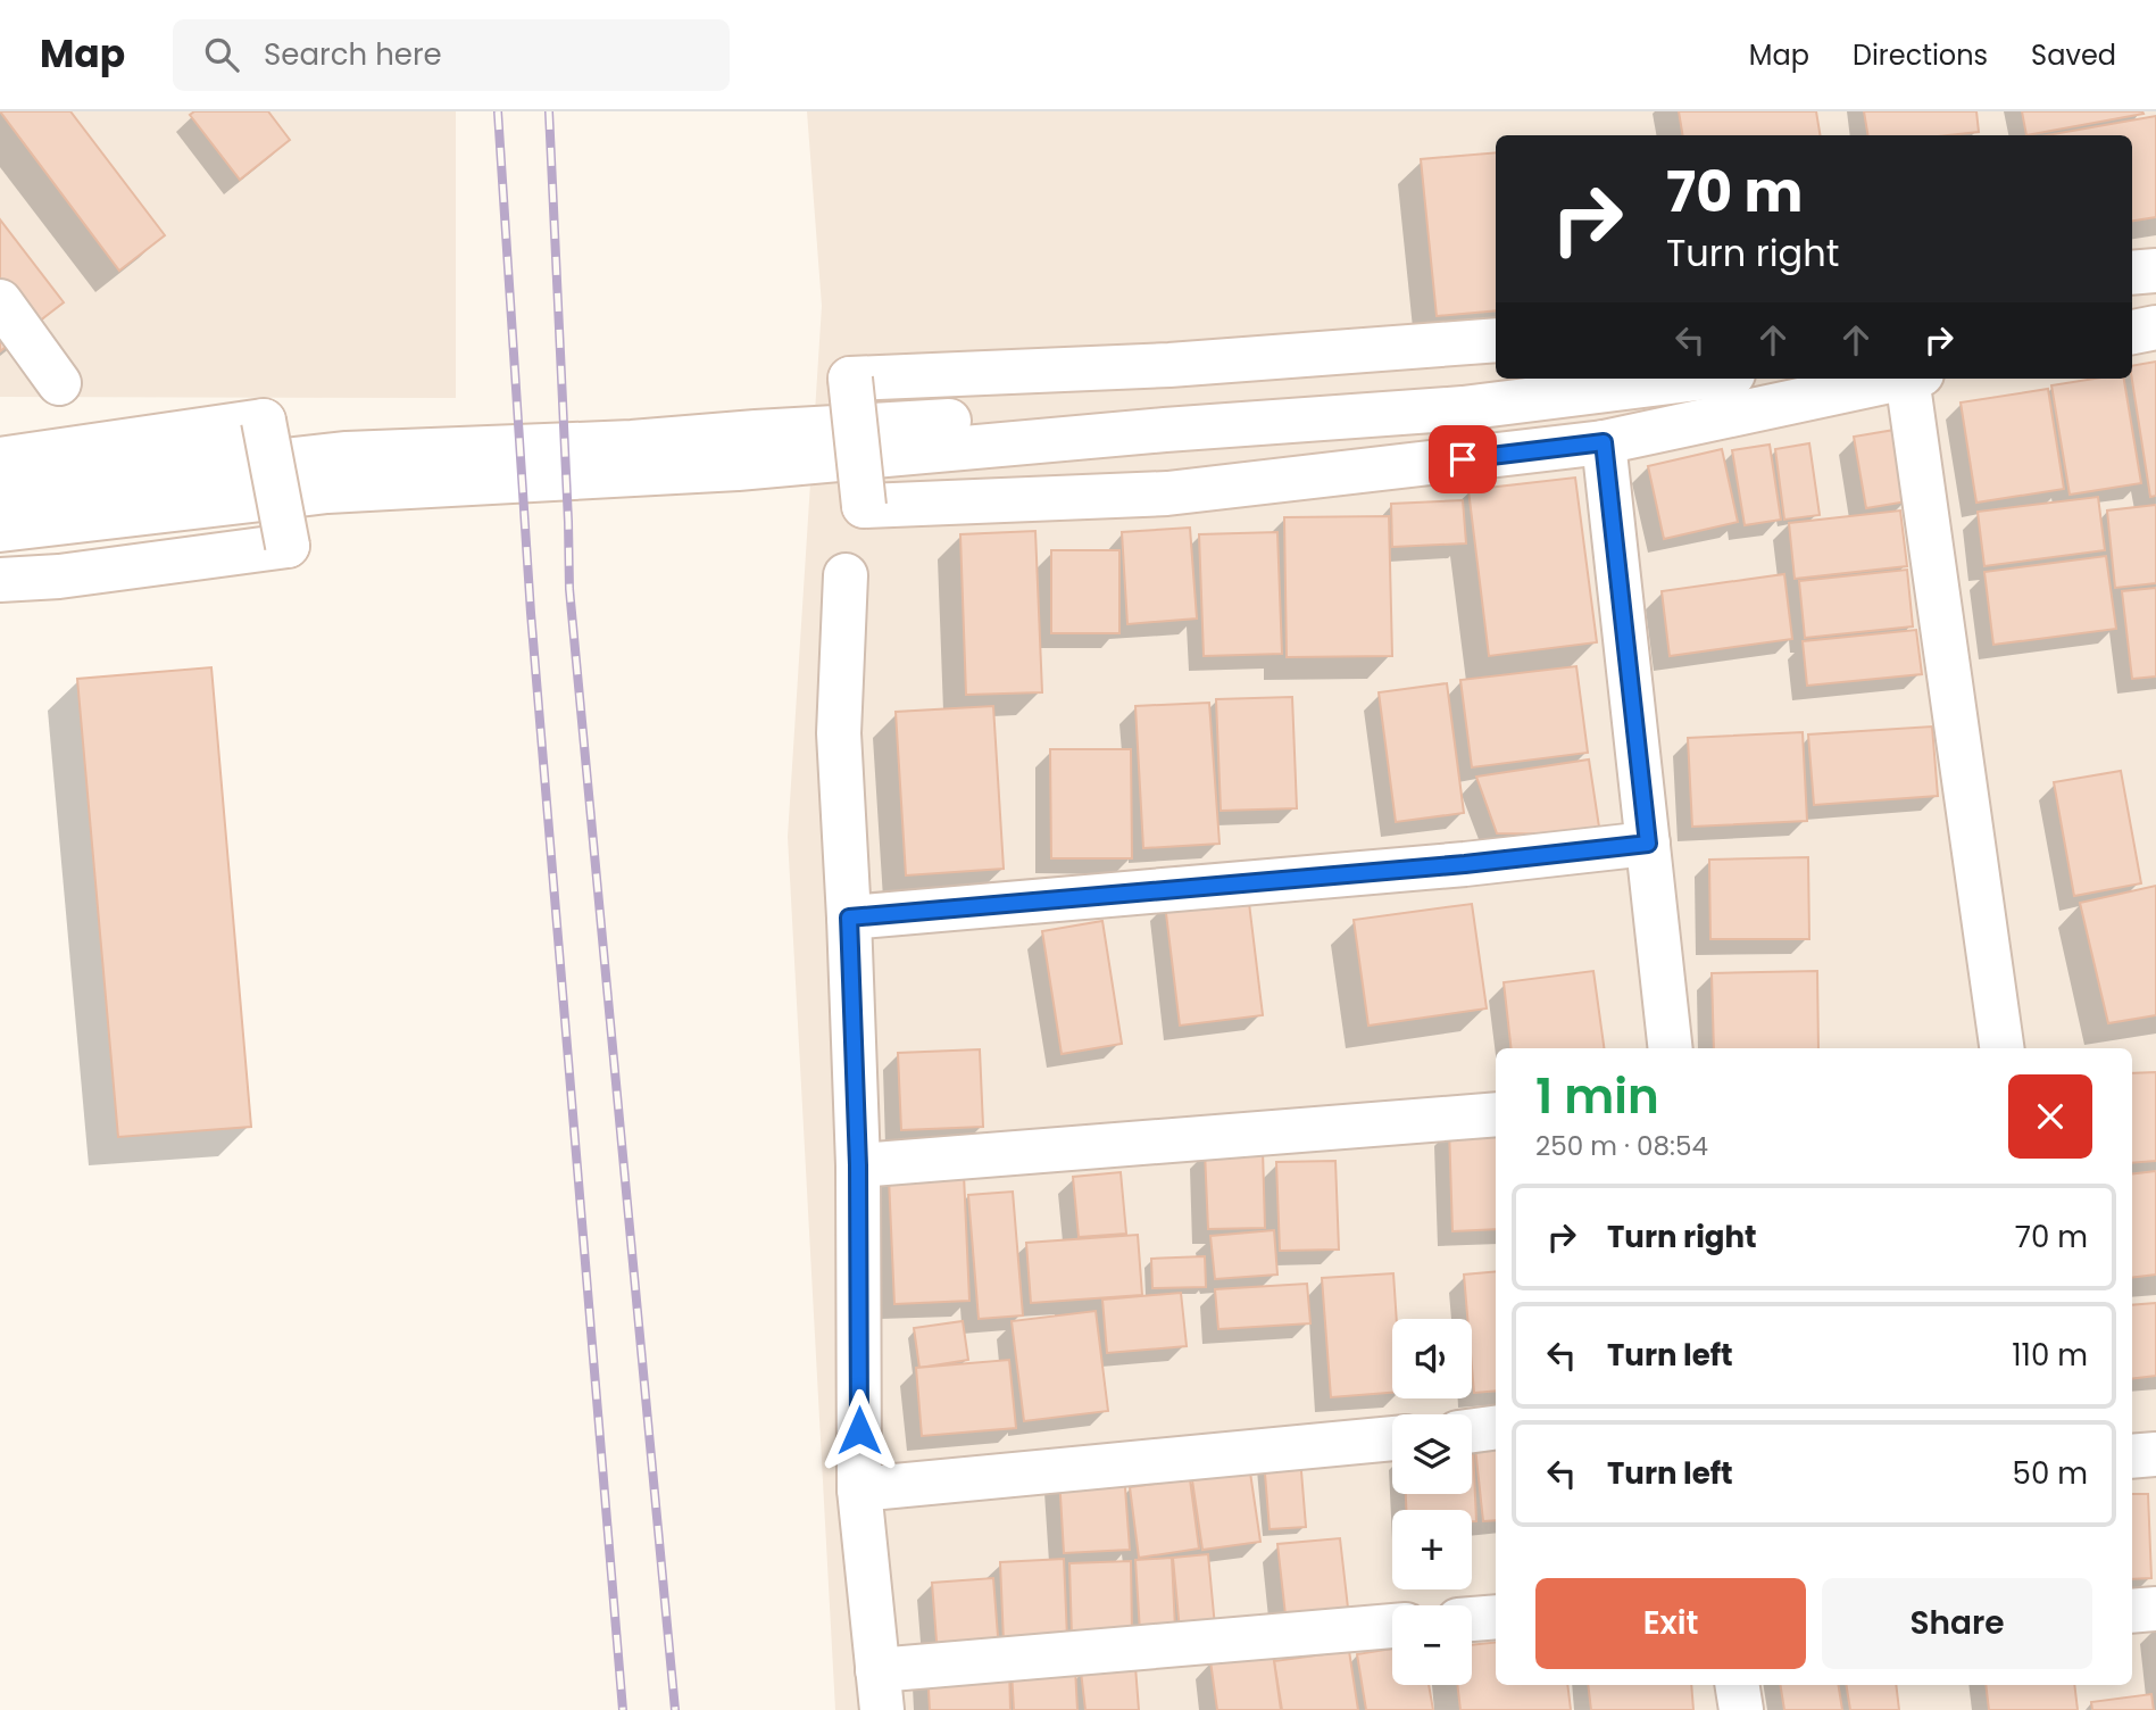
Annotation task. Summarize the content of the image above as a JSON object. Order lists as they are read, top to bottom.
{
  "page": {
    "header": "Map",
    "search": "Search here",
    "nav": ["Map", "Directions", "Saved"],
    "turn": ["70 m", "Turn right"],
    "heading": ["1 min", "250 m · 08:54"],
    "list": [
      {
        "name": "Turn right",
        "value": "70 m"
      },
      {
        "name": "Turn left",
        "value": "110 m"
      },
      {
        "name": "Turn left",
        "value": "50 m"
      }
    ],
    "map_buttons": ["+", "−"],
    "buttons": ["Exit", "Share"]
  }
}
